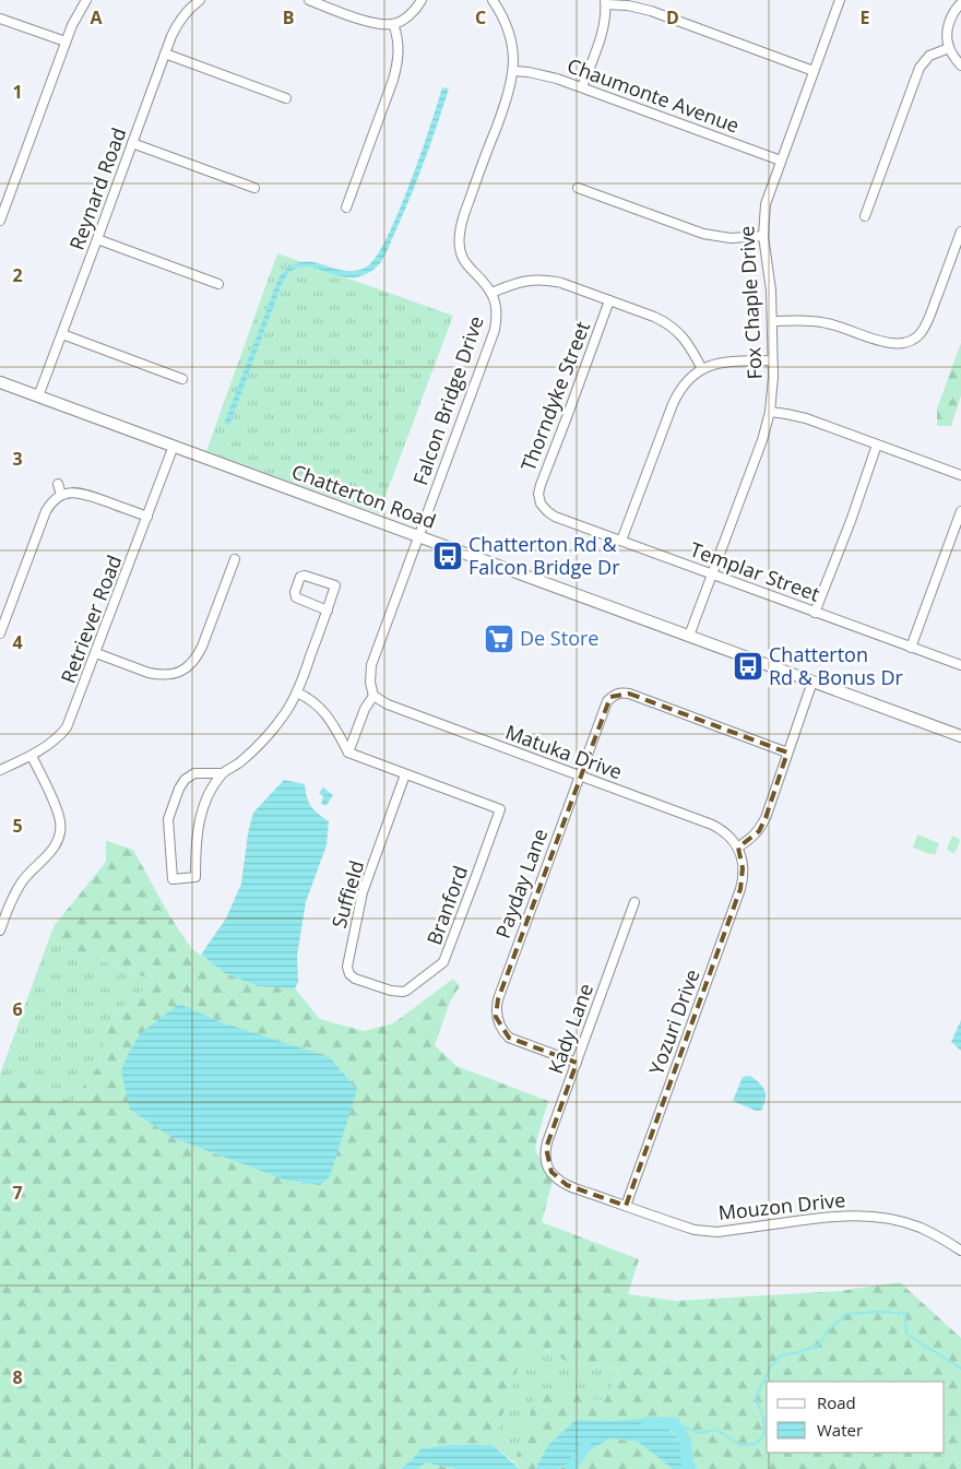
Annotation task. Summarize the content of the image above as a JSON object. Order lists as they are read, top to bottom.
{
  "streets": {
    "main road": ["Chatterton Road"],
    "street": [
      "Chaumonte Avenue",
      "Reynard Road",
      "Fox Chaple Drive",
      "Thorndyke Street",
      "Falcon Bridge Drive",
      "Templar Street",
      "Retriever Road",
      "Matuka Drive",
      "Payday Lane",
      "Suffield",
      "Branford",
      "Yozuri Drive",
      "Kady Lane",
      "Mouzon Drive"
    ]
  },
  "crossings": [
    ["Chaumonte Avenue", "Fox Chaple Drive"],
    ["Reynard Road", "Chatterton Road"],
    ["Fox Chaple Drive", "Chatterton Road"],
    ["Fox Chaple Drive", "Templar Street"],
    ["Thorndyke Street", "Templar Street"],
    ["Falcon Bridge Drive", "Chatterton Road"],
    ["Falcon Bridge Drive", "Matuka Drive"],
    ["Chatterton Road", "Retriever Road"],
    ["Matuka Drive", "Payday Lane"],
    ["Matuka Drive", "Yozuri Drive"],
    ["Payday Lane", "Kady Lane"],
    ["Suffield", "Branford"],
    ["Yozuri Drive", "Mouzon Drive"],
    ["Kady Lane", "Mouzon Drive"]
  ],
  "places": {
    "bus stop": ["Chatterton Rd & Falcon Bridge Dr", "Chatterton Rd & Bonus Dr"],
    "supermarket": ["De Store"]
  },
  "legend": ["Road", "Water"],
  "grid": {
    "columns": [
      "A",
      "B",
      "C",
      "D",
      "E"
    ],
    "rows": [
      "1",
      "2",
      "3",
      "4",
      "5",
      "6",
      "7",
      "8"
    ]
  }
}
